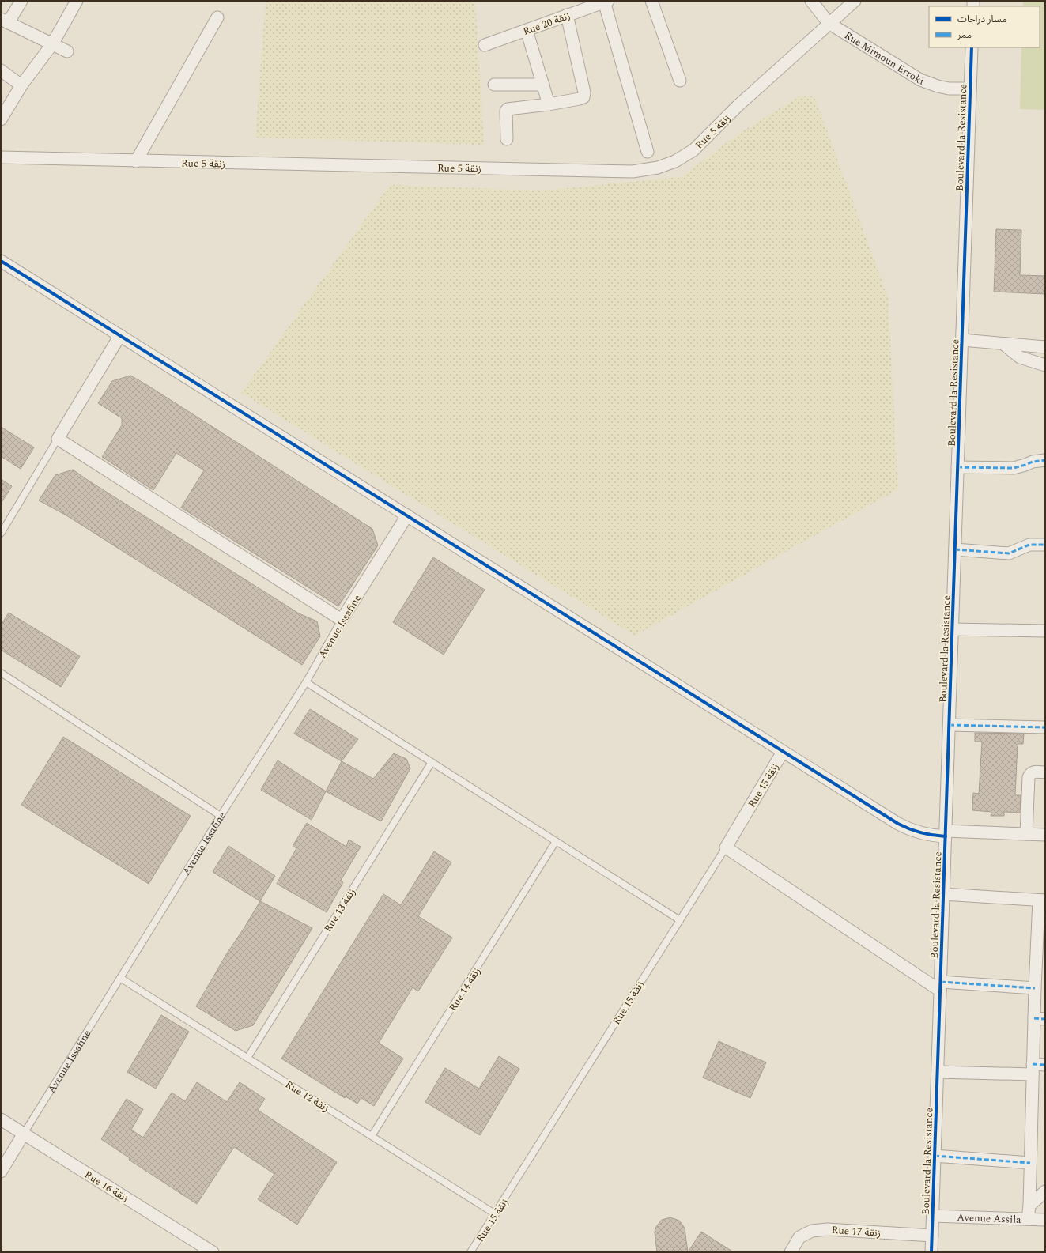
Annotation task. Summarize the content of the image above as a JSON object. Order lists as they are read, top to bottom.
{
  "streets": {
    "street": [
      "Rue 20 زنقة",
      "Rue Mimoun Erroki",
      "Rue 5 زنقة",
      "Boulevard la Resistance",
      "Avenue Issafine",
      "Rue 15 زنقة",
      "Rue 16 زنقة",
      "Avenue Assila",
      "Rue 17 زنقة"
    ],
    "lane": ["Rue 13 زنقة", "Rue 14 زنقة", "Rue 12 زنقة"]
  },
  "crossings": [
    ["Rue Mimoun Erroki", "Rue 5 زنقة"],
    ["Rue Mimoun Erroki", "Boulevard la Resistance"],
    ["Boulevard la Resistance", "Avenue Assila"],
    ["Boulevard la Resistance", "Rue 17 زنقة"],
    ["Avenue Issafine", "Rue 12 زنقة"],
    ["Avenue Issafine", "Rue 16 زنقة"],
    ["Rue 15 زنقة", "Rue 12 زنقة"],
    ["Rue 13 زنقة", "Rue 12 زنقة"],
    ["Rue 14 زنقة", "Rue 12 زنقة"]
  ],
  "legend": ["مسار دراجات", "ممر"]
}
